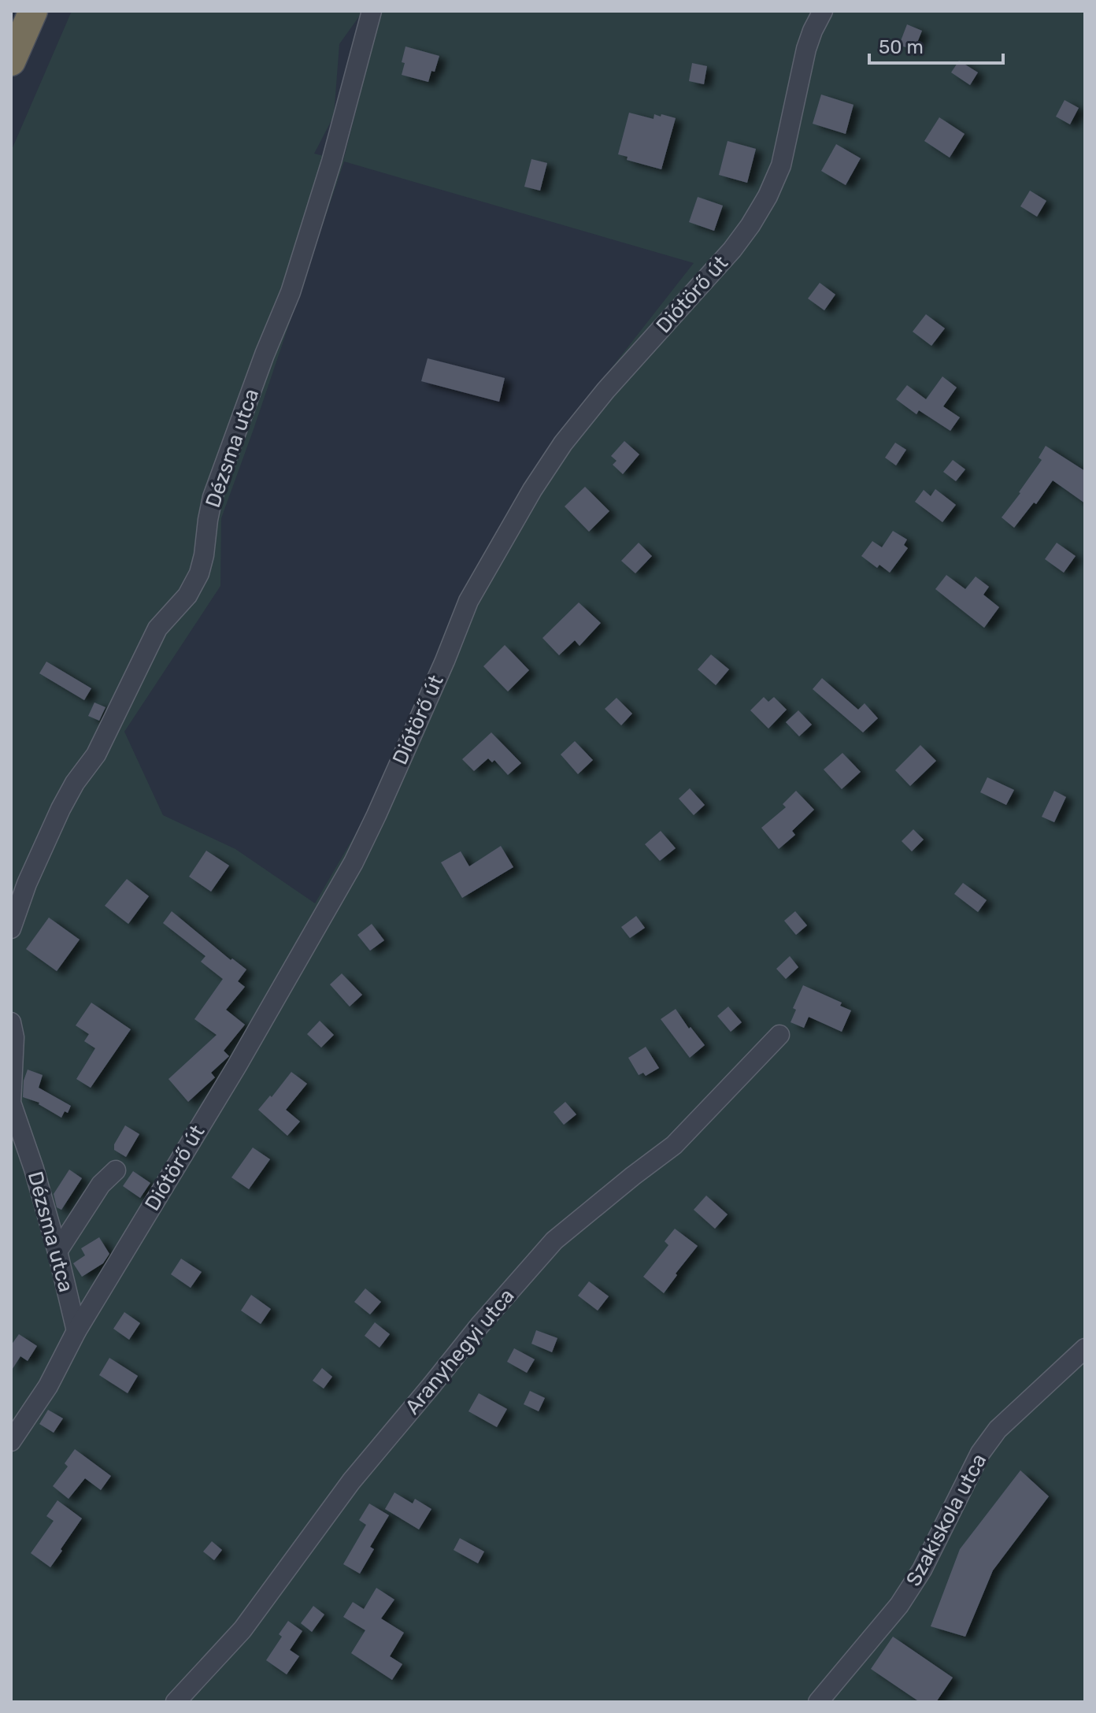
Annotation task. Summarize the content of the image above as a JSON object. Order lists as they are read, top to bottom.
{
  "streets": {
    "street": [
      "Diótörő út",
      "Dézsma utca",
      "Aranyhegyi utca",
      "Szakiskola utca"
    ]
  },
  "crossings": [
    ["Diótörő út", "Dézsma utca"]
  ],
  "scale_bar": "50 m"
}
